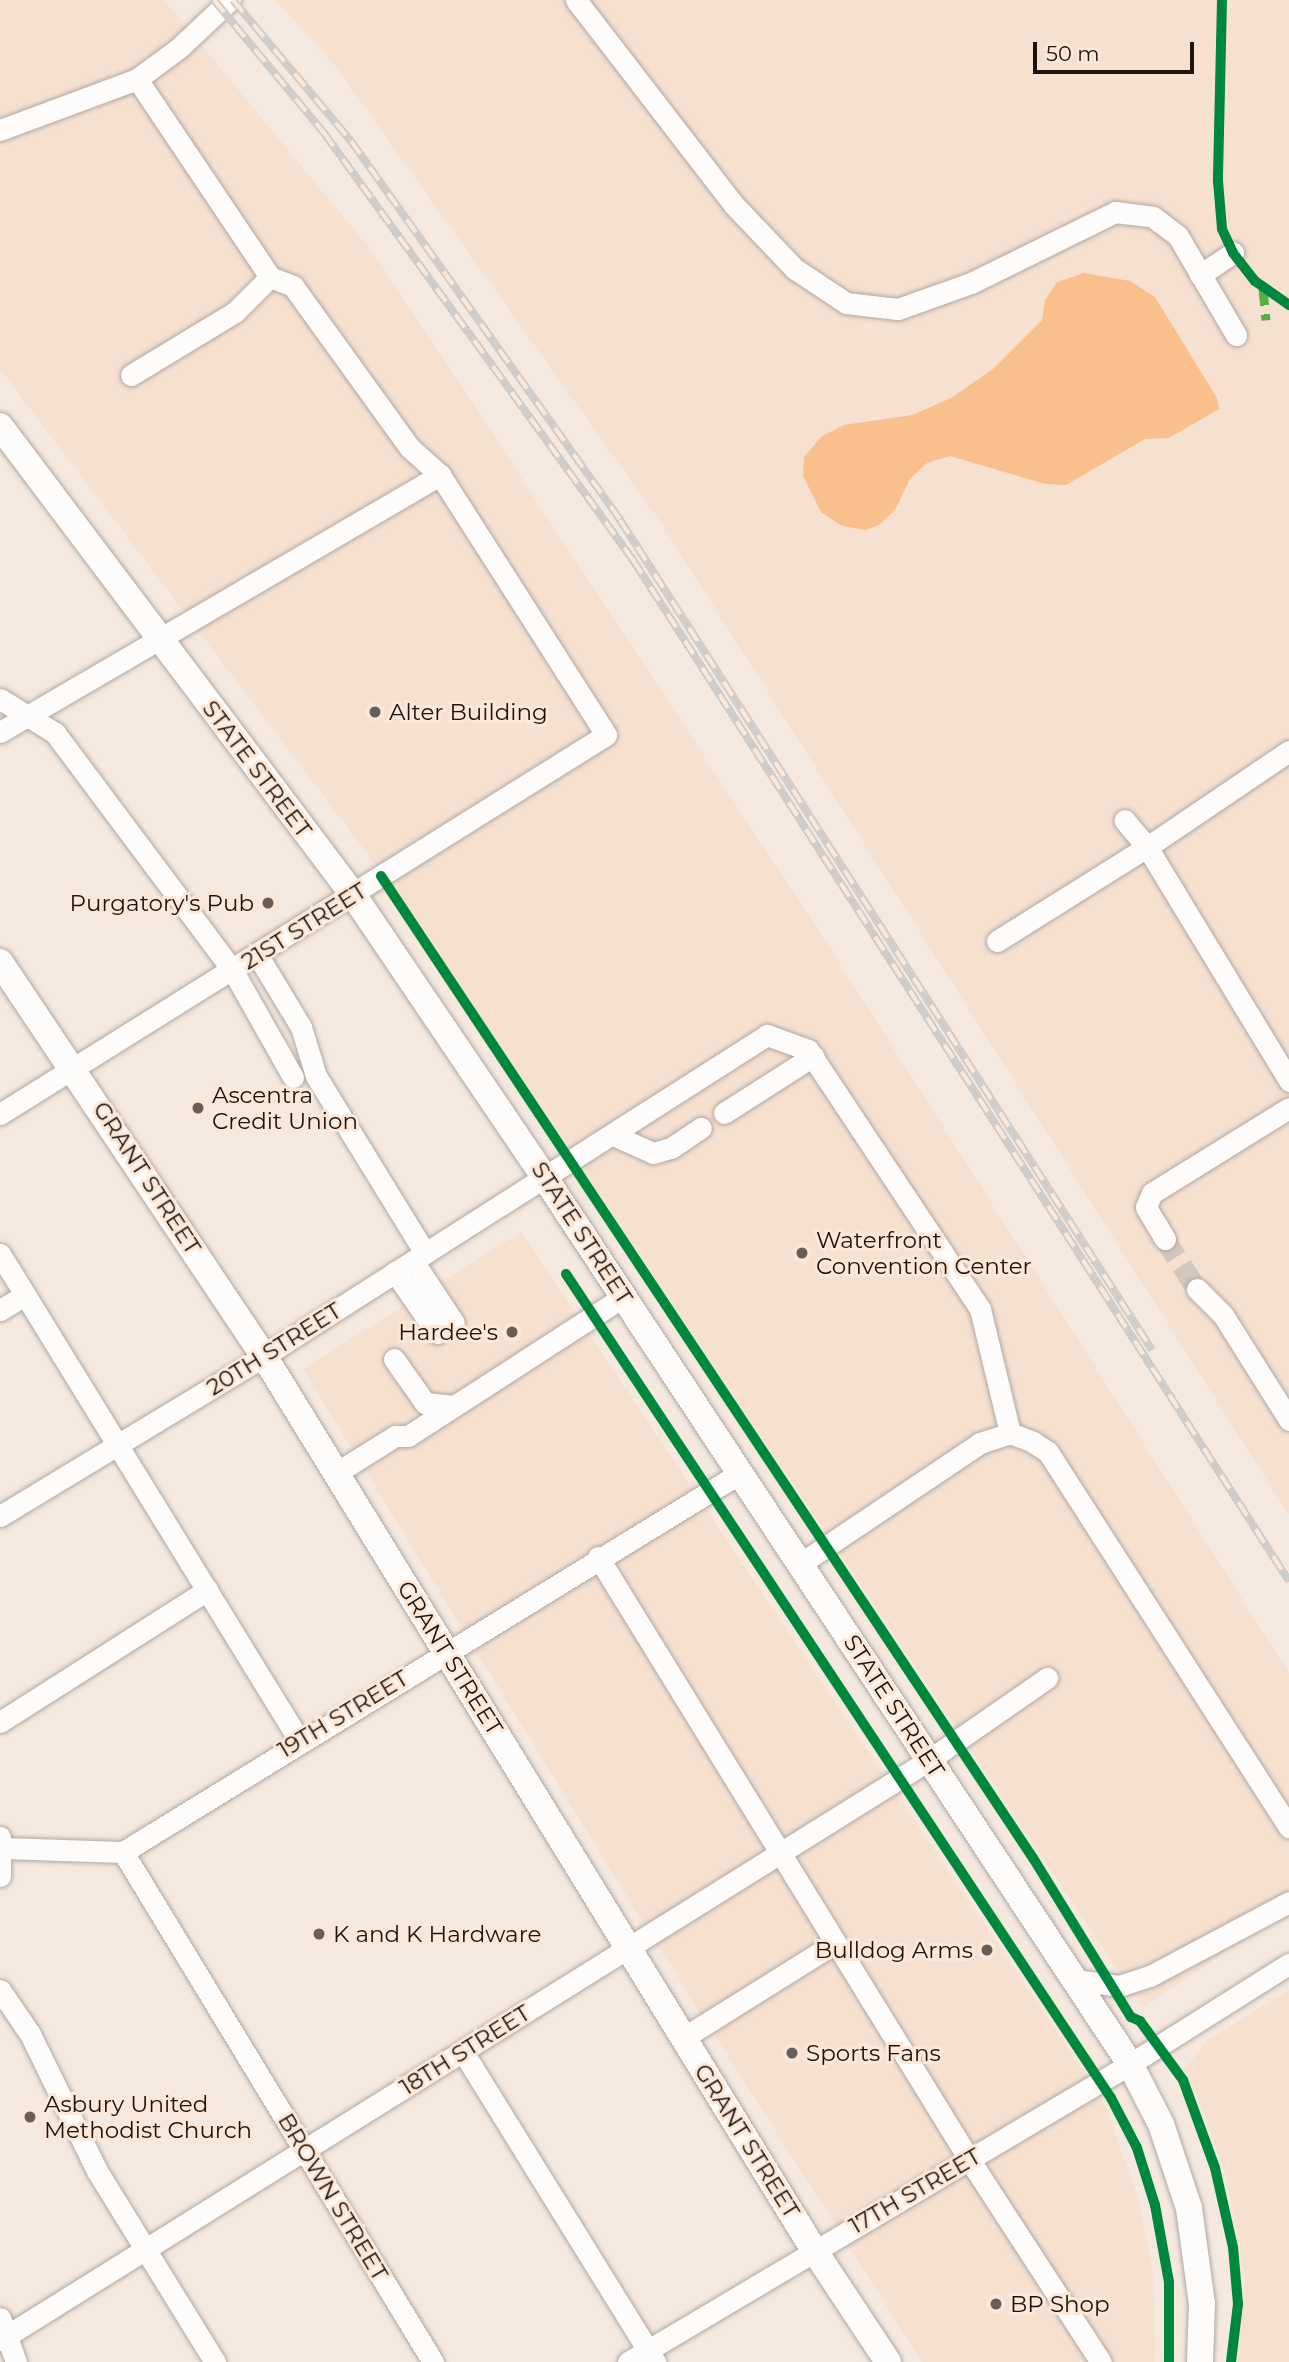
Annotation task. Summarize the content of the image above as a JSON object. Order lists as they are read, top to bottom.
{
  "streets": {
    "main road": ["STATE STREET", "GRANT STREET"],
    "street": [
      "21ST STREET",
      "20TH STREET",
      "19TH STREET",
      "18TH STREET",
      "17TH STREET",
      "BROWN STREET"
    ]
  },
  "crossings": [
    ["STATE STREET", "21ST STREET"],
    ["STATE STREET", "20TH STREET"],
    ["STATE STREET", "19TH STREET"],
    ["STATE STREET", "18TH STREET"],
    ["STATE STREET", "17TH STREET"],
    ["21ST STREET", "GRANT STREET"],
    ["GRANT STREET", "20TH STREET"],
    ["GRANT STREET", "19TH STREET"],
    ["GRANT STREET", "18TH STREET"],
    ["GRANT STREET", "17TH STREET"],
    ["19TH STREET", "BROWN STREET"],
    ["18TH STREET", "BROWN STREET"]
  ],
  "places": [
    "Alter Building",
    "Purgatory's Pub",
    "Ascentra Credit Union",
    "Waterfront Convention Center",
    "Hardee's",
    "K and K Hardware",
    "Bulldog Arms",
    "Sports Fans",
    "Asbury United Methodist Church",
    "BP Shop"
  ],
  "scale_bar": "50 m"
}
